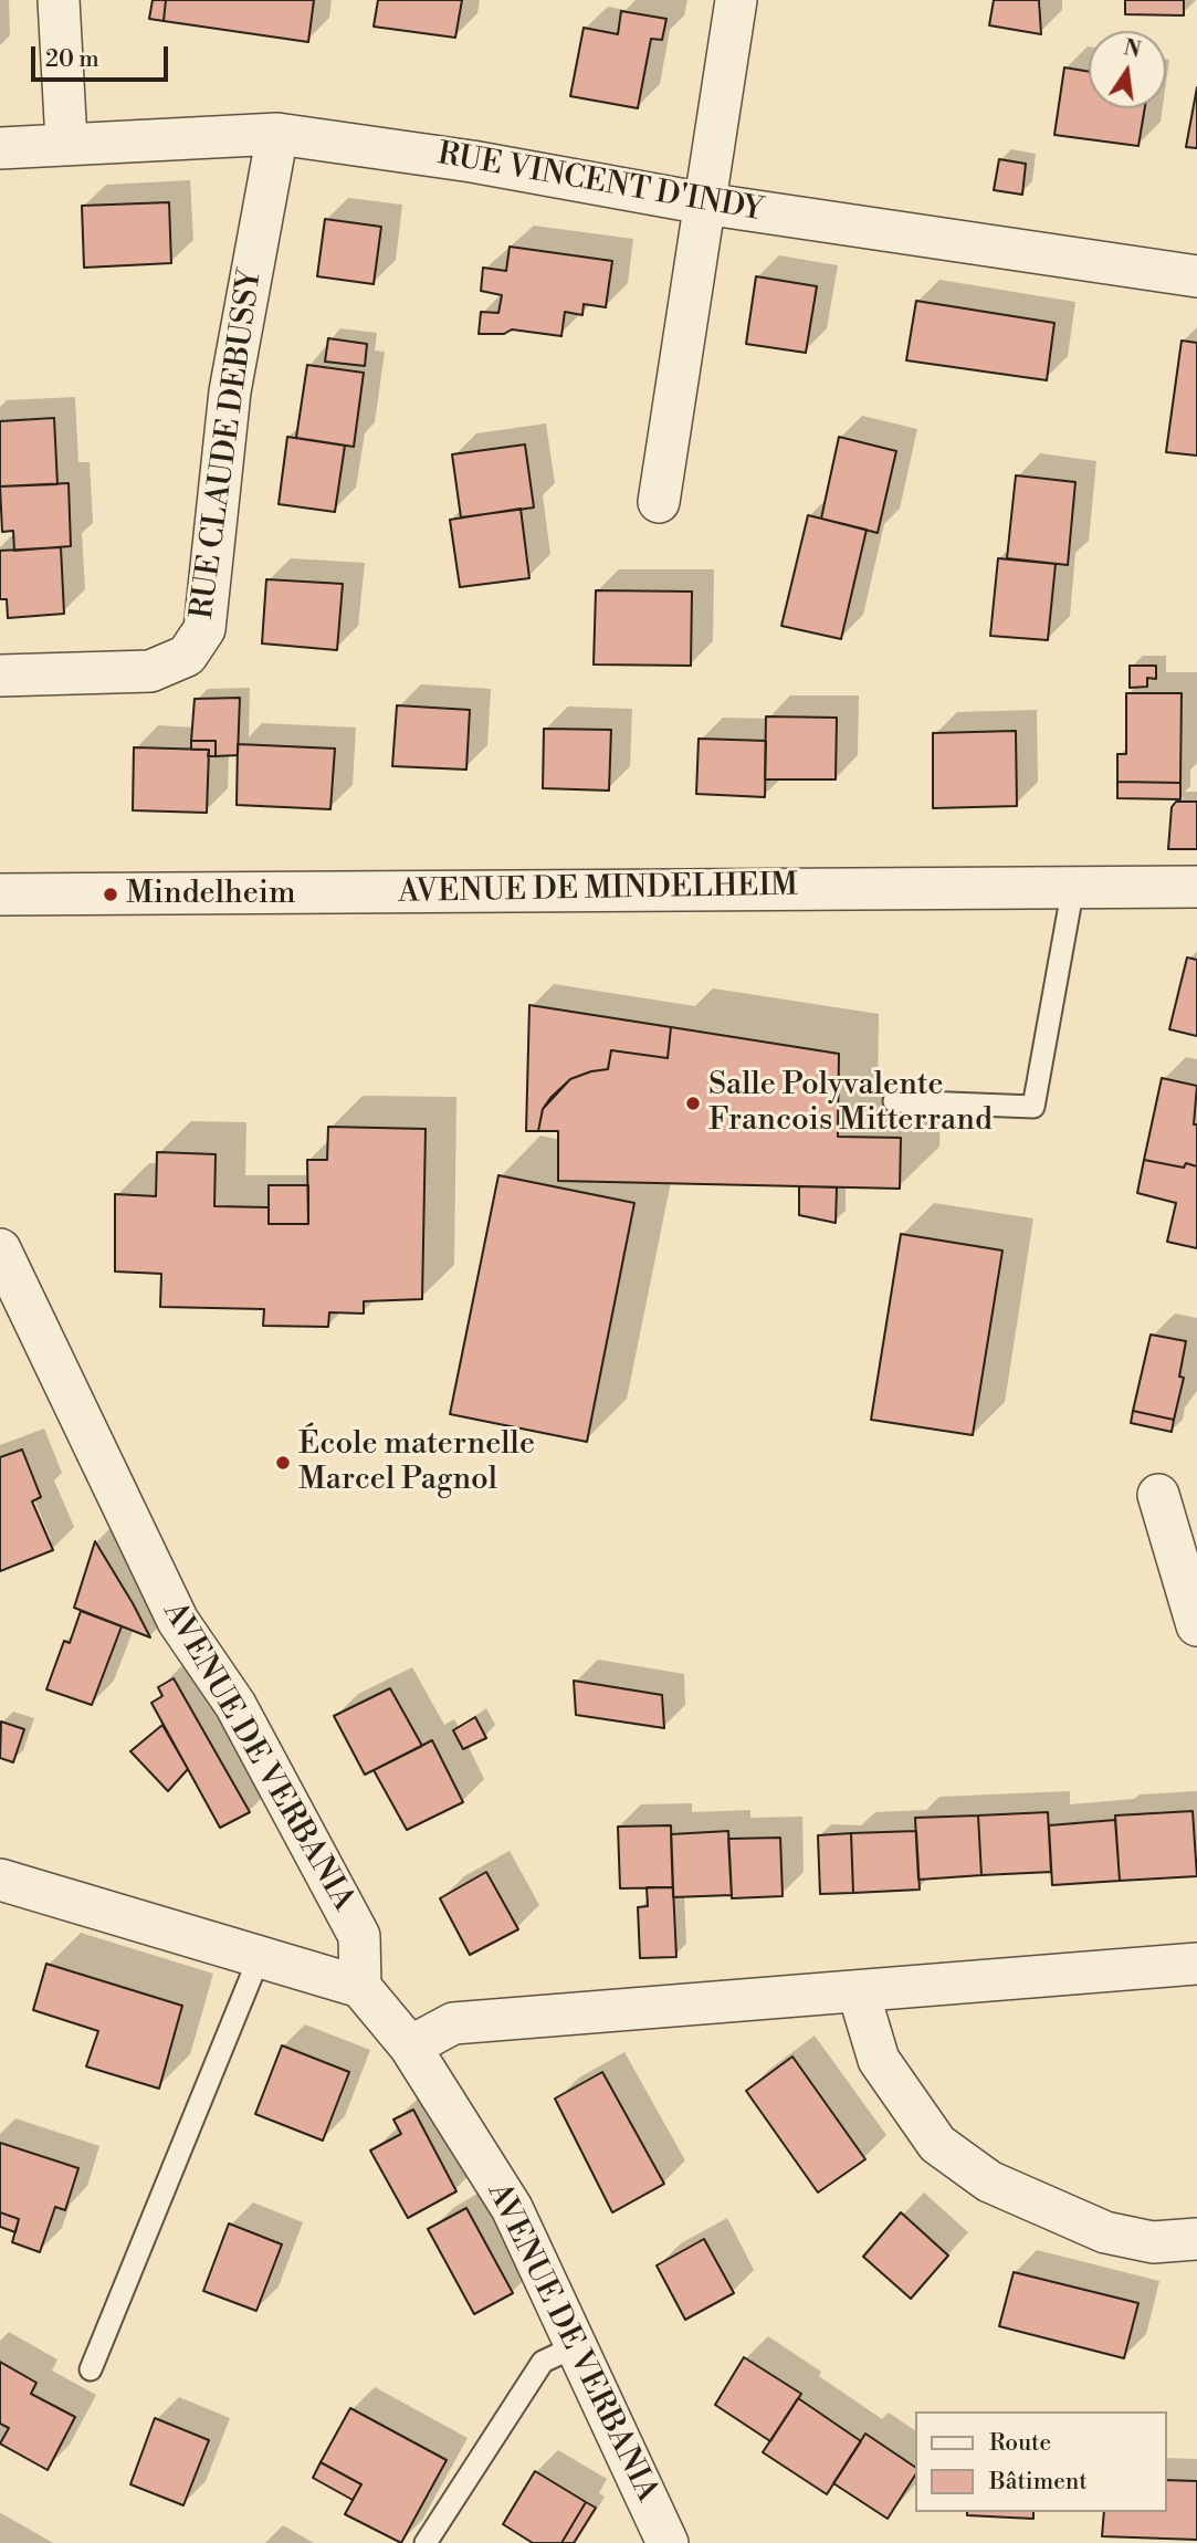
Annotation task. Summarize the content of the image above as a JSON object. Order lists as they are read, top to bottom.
{
  "streets": {
    "street": [
      "RUE VINCENT D'INDY",
      "RUE CLAUDE DEBUSSY",
      "AVENUE DE MINDELHEIM",
      "AVENUE DE VERBANIA"
    ]
  },
  "crossings": [
    ["RUE VINCENT D'INDY", "RUE CLAUDE DEBUSSY"]
  ],
  "places": ["Mindelheim", "Salle Polyvalente Francois Mitterrand", "École maternelle Marcel Pagnol"],
  "legend": ["Route", "Bâtiment"],
  "scale_bar": "20 m",
  "north": "top"
}
